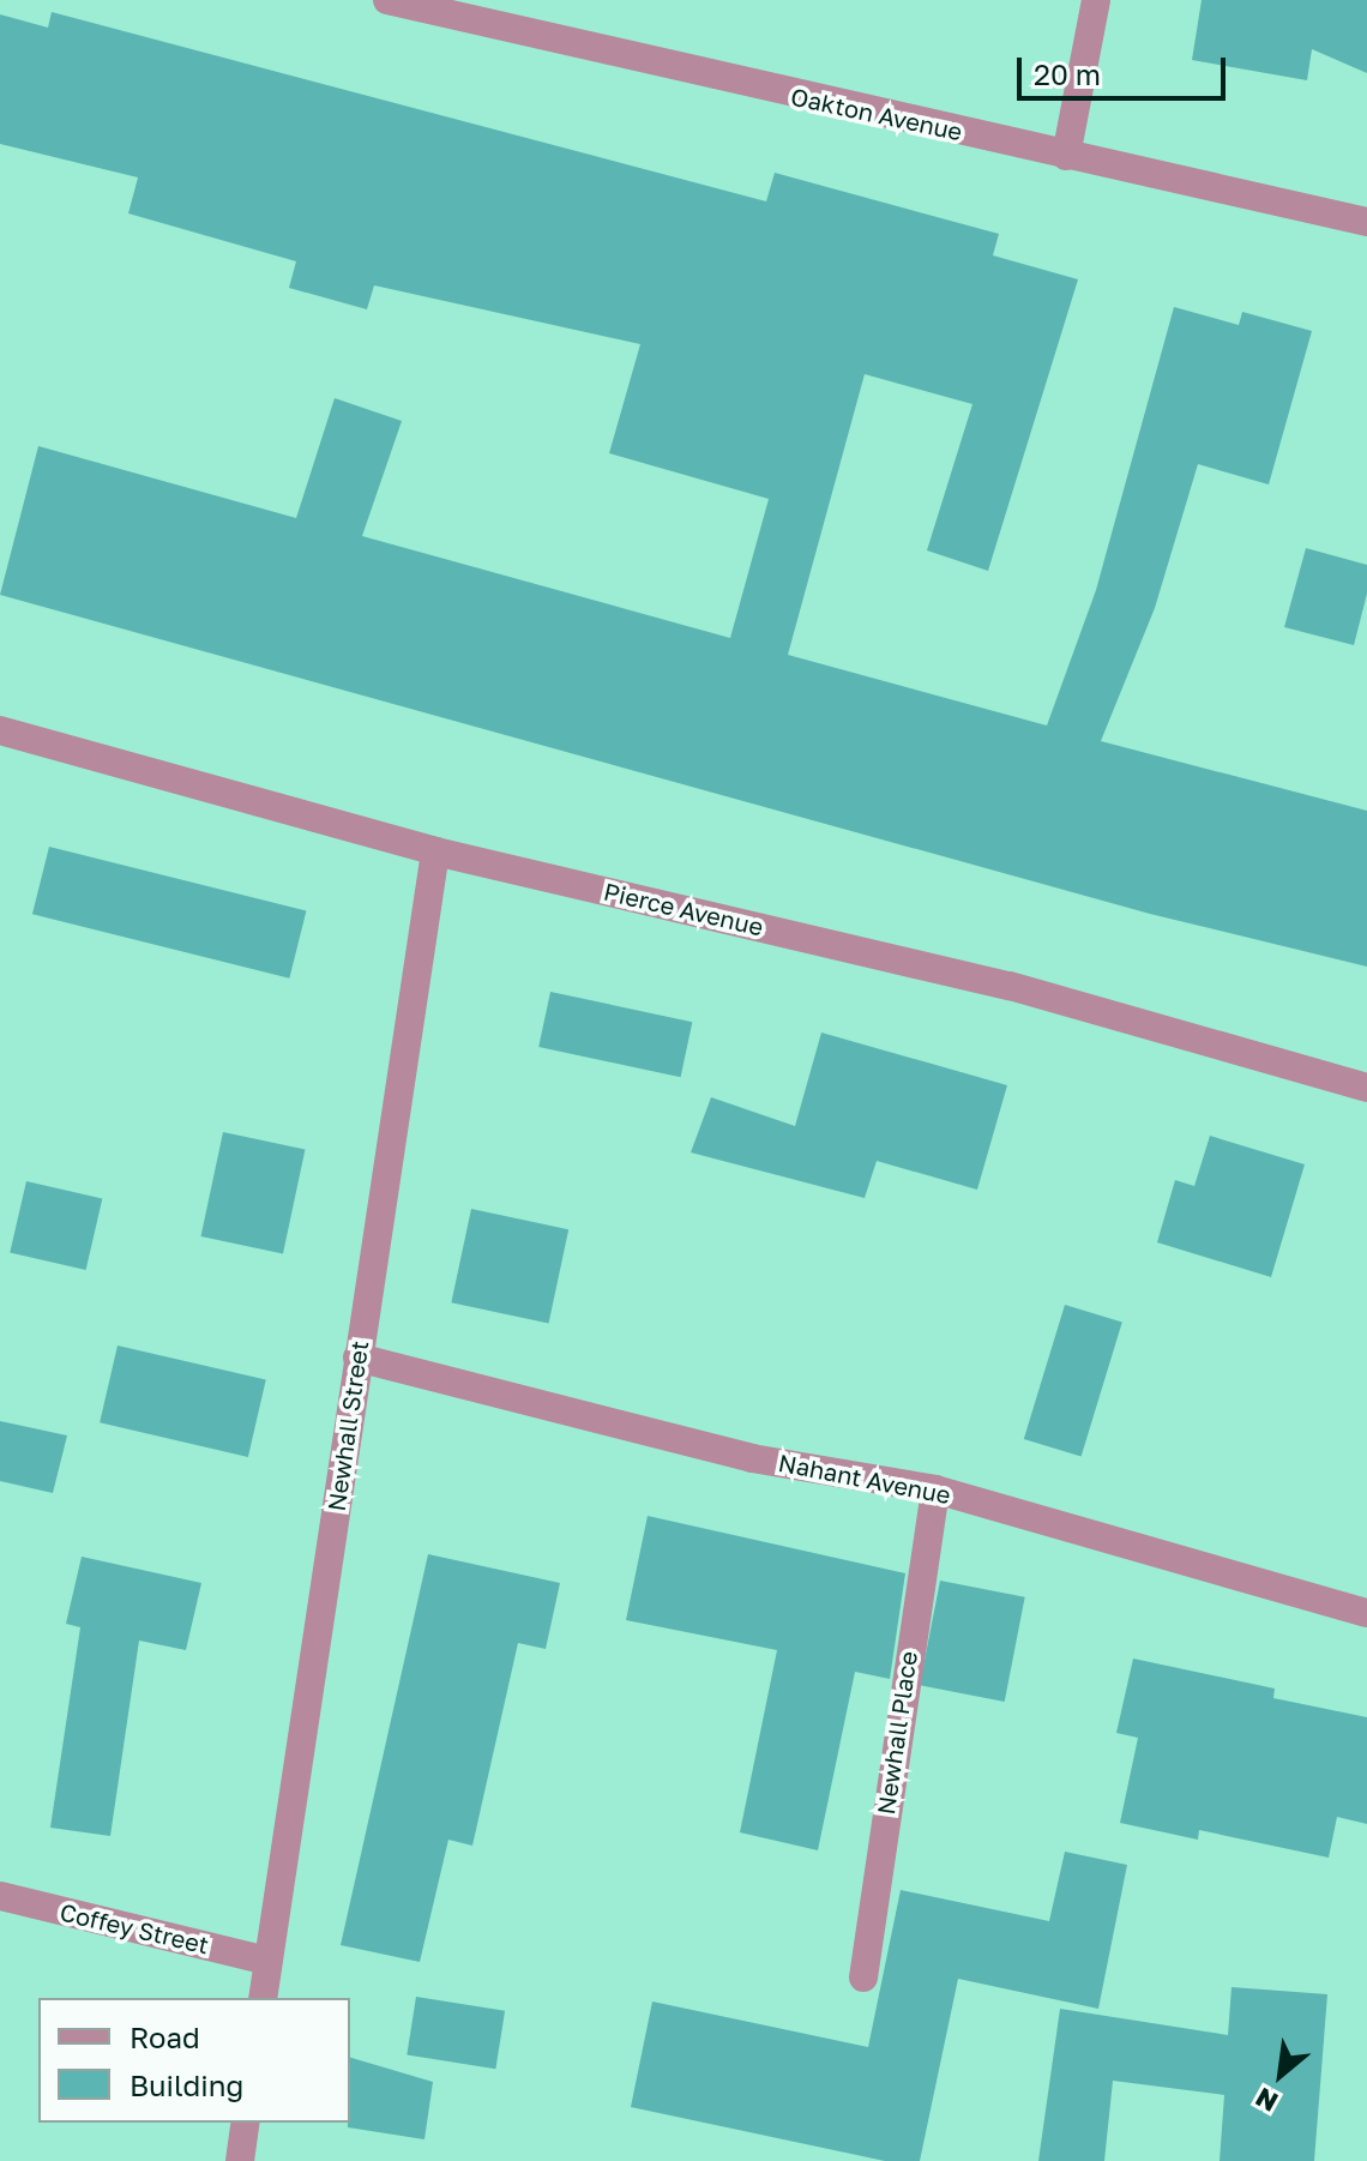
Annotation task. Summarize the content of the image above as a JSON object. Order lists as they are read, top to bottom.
{
  "streets": {
    "street": [
      "Oakton Avenue",
      "Pierce Avenue",
      "Newhall Street",
      "Nahant Avenue",
      "Newhall Place",
      "Coffey Street"
    ]
  },
  "crossings": [
    ["Pierce Avenue", "Newhall Street"],
    ["Newhall Street", "Nahant Avenue"],
    ["Newhall Street", "Coffey Street"],
    ["Nahant Avenue", "Newhall Place"]
  ],
  "legend": ["Road", "Building"],
  "scale_bar": "20 m",
  "north": "bottom left"
}
